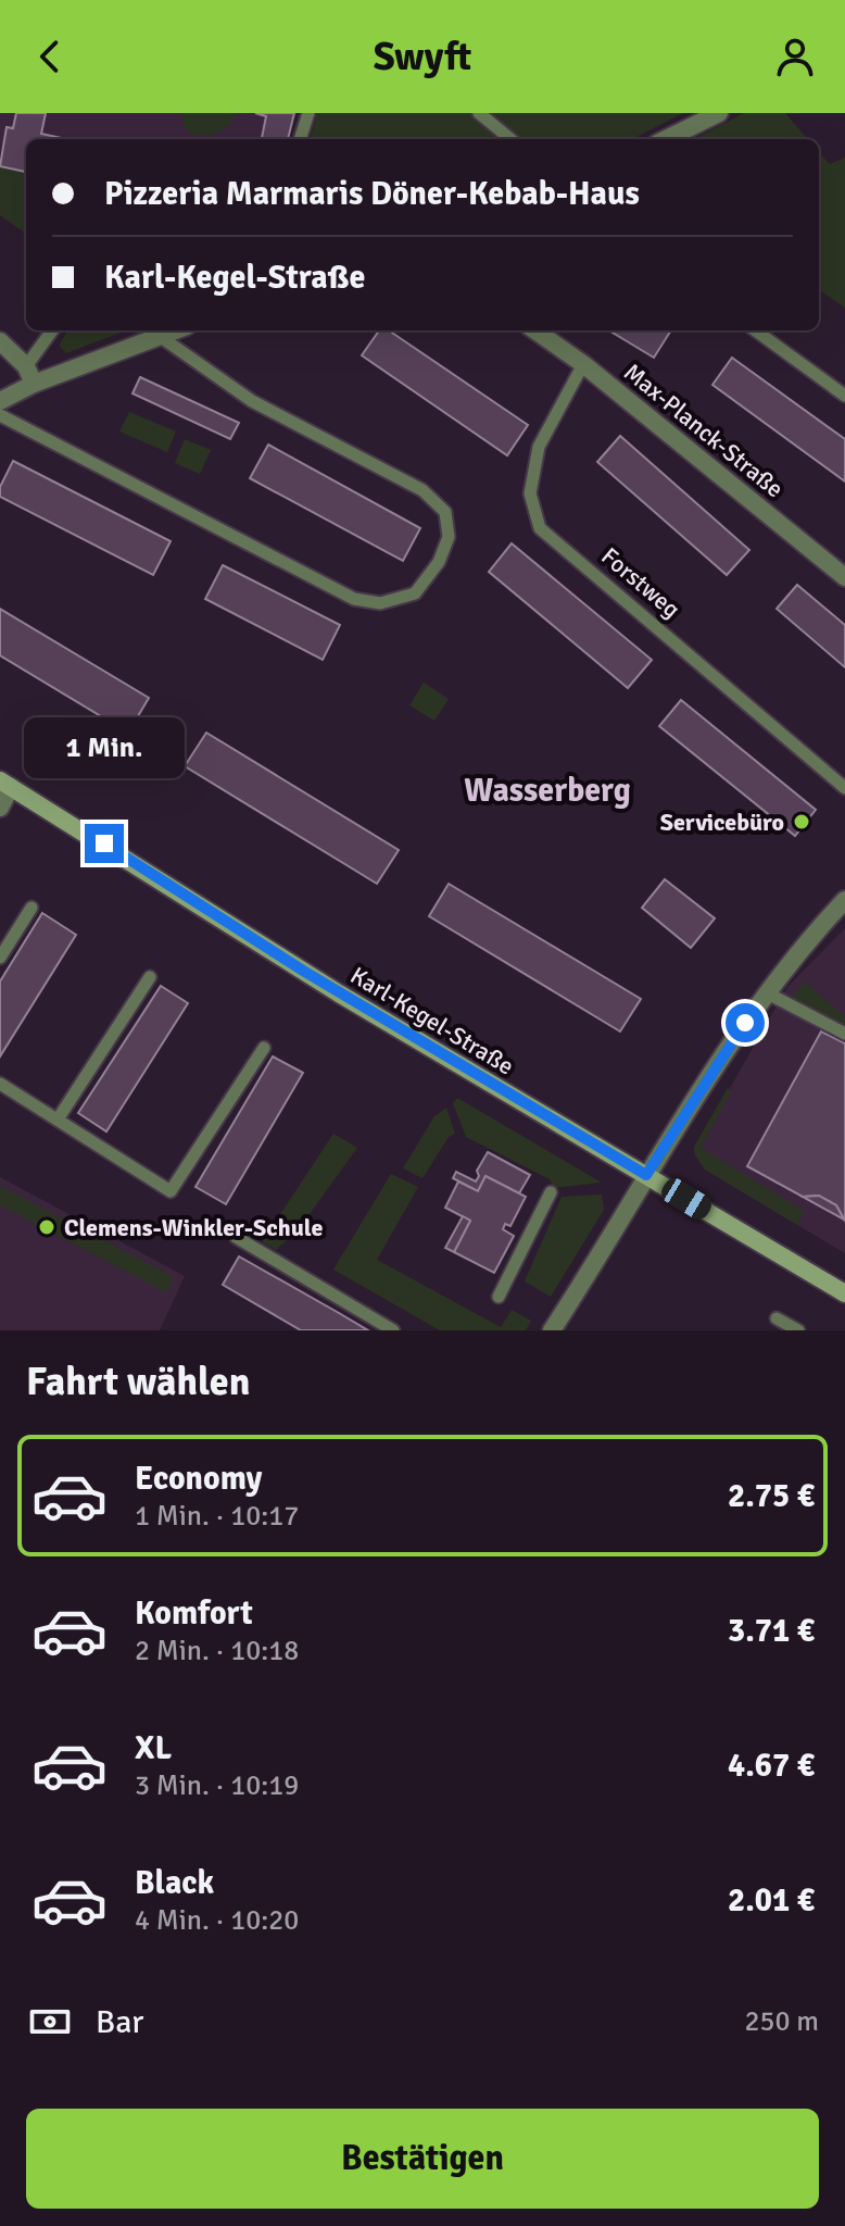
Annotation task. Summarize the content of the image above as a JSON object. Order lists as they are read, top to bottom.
{
  "streets": {
    "street": ["Max-Planck-Straße", "Karl-Kegel-Straße"],
    "lane": ["Forstweg"]
  },
  "crossings": [
    ["Max-Planck-Straße", "Forstweg"]
  ],
  "districts": ["Wasserberg"],
  "places": ["Servicebüro", "Clemens-Winkler-Schule"],
  "page": {
    "header": "Swyft",
    "banner": ["Pizzeria Marmaris Döner-Kebab-Haus", "Karl-Kegel-Straße"],
    "bubble": "1 Min.",
    "heading": "Fahrt wählen",
    "list": [
      {
        "name": "Economy",
        "note": "1 Min. · 10:17",
        "value": "2.75 €"
      },
      {
        "name": "Komfort",
        "note": "2 Min. · 10:18",
        "value": "3.71 €"
      },
      {
        "name": "XL",
        "note": "3 Min. · 10:19",
        "value": "4.67 €"
      },
      {
        "name": "Black",
        "note": "4 Min. · 10:20",
        "value": "2.01 €"
      }
    ],
    "pay": ["Bar", "250 m"],
    "buttons": "Bestätigen"
  }
}
